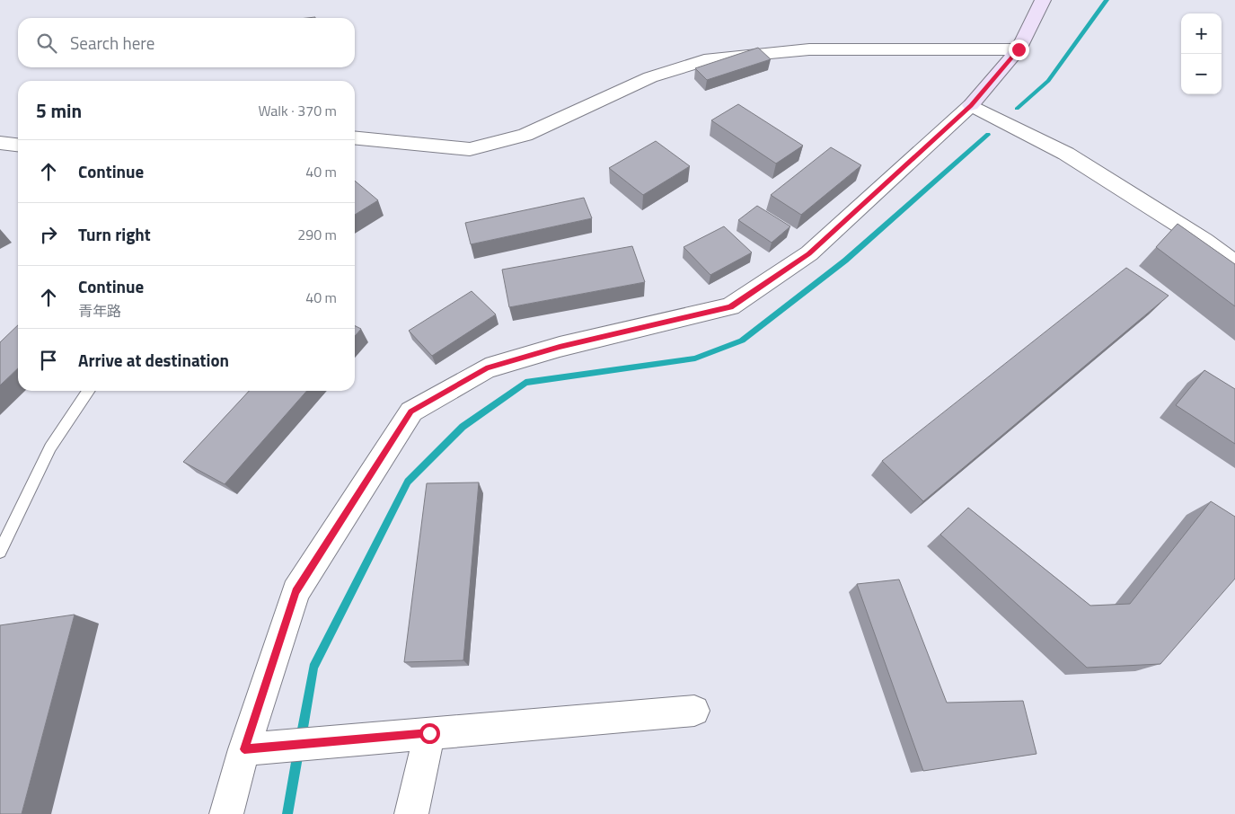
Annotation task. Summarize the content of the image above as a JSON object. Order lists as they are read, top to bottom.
{
  "page": {
    "map_buttons": ["+", "−"],
    "search": "Search here",
    "heading": ["5 min", "Walk · 370 m"],
    "list": [
      ["Continue", "40 m"],
      ["Turn right", "290 m"],
      ["Continue", "青年路", "40 m"],
      "Arrive at destination"
    ]
  }
}
